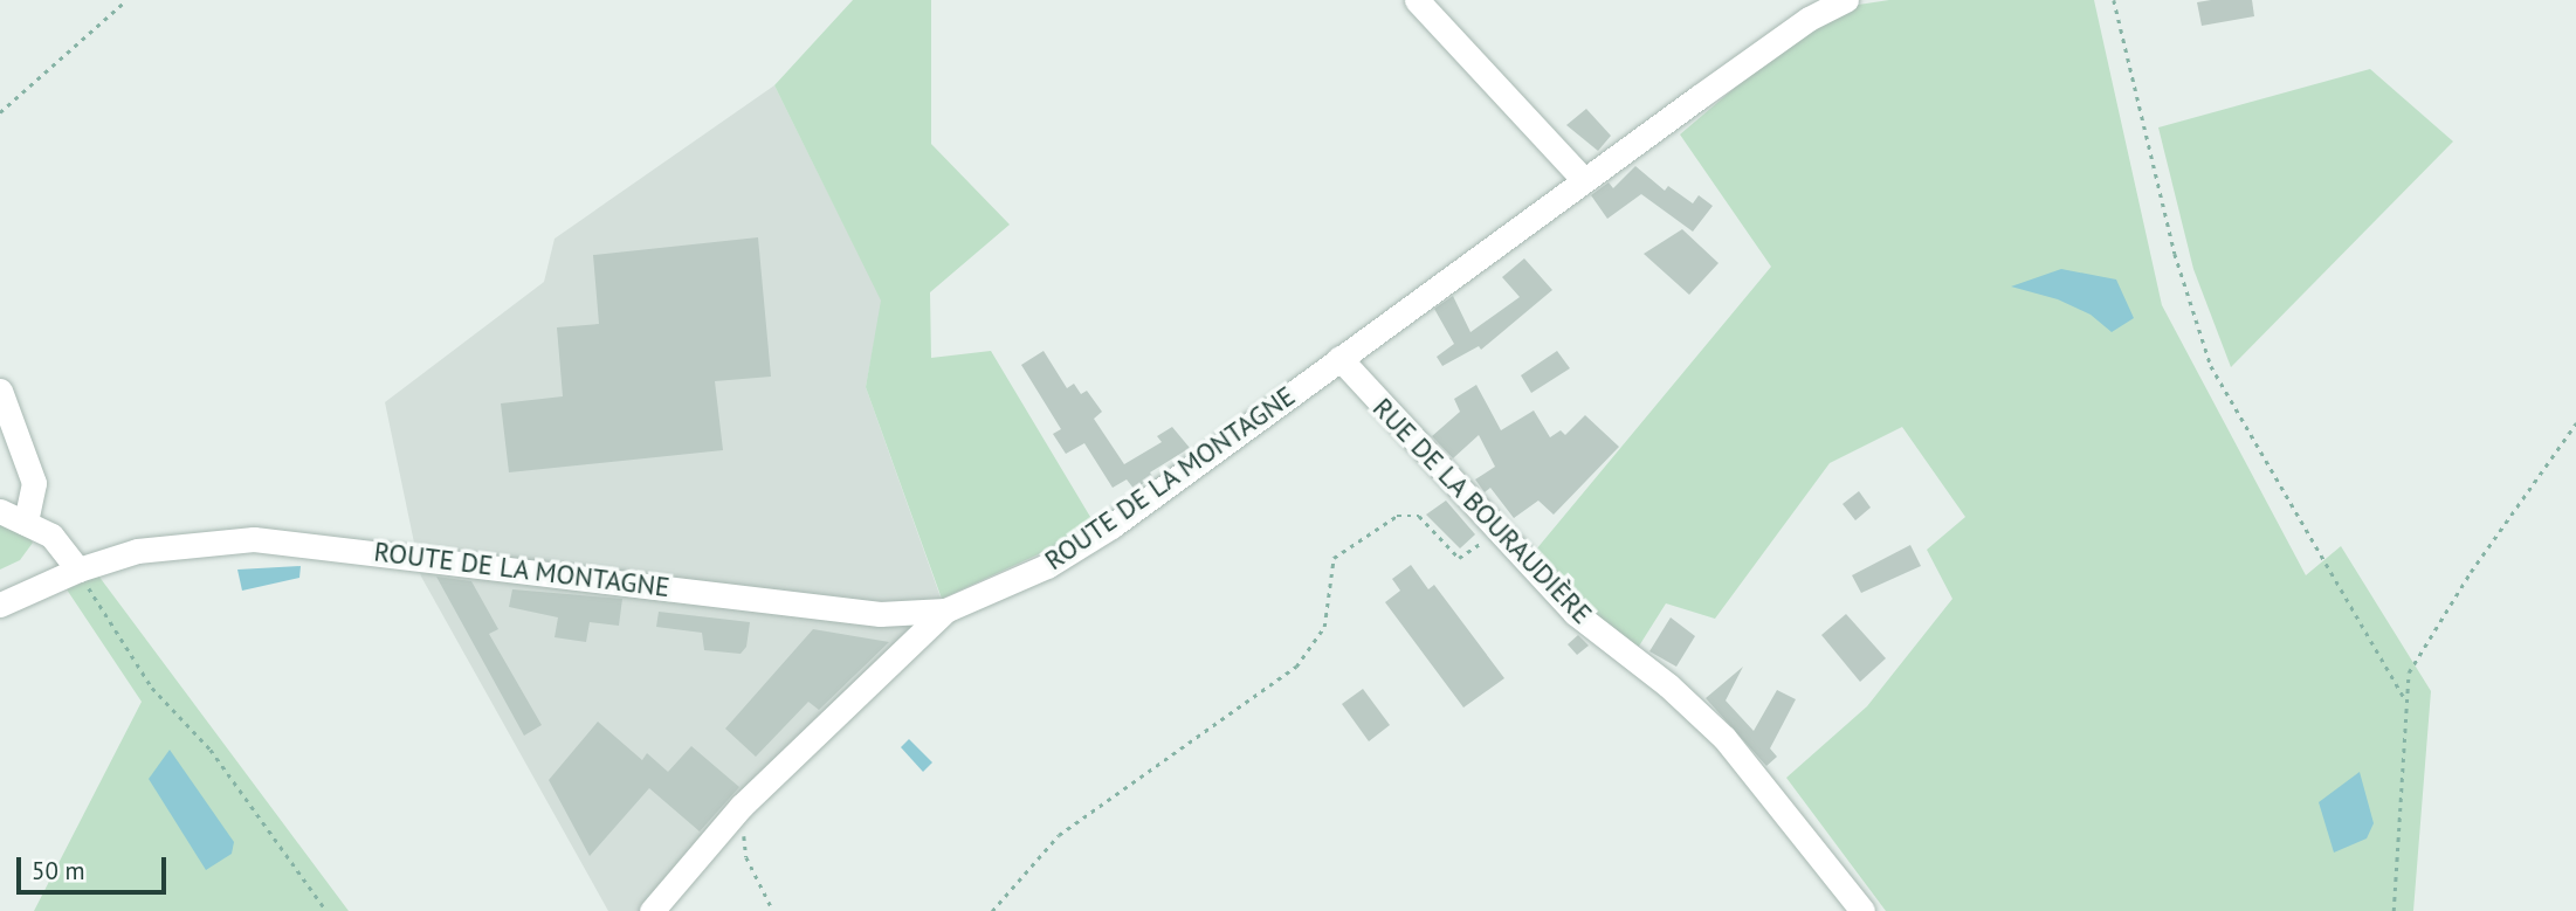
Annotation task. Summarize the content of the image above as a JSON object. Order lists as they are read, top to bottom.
{
  "streets": {
    "street": ["ROUTE DE LA MONTAGNE", "RUE DE LA BOURAUDIÈRE"]
  },
  "crossings": [
    ["ROUTE DE LA MONTAGNE", "RUE DE LA BOURAUDIÈRE"]
  ],
  "scale_bar": "50 m"
}
